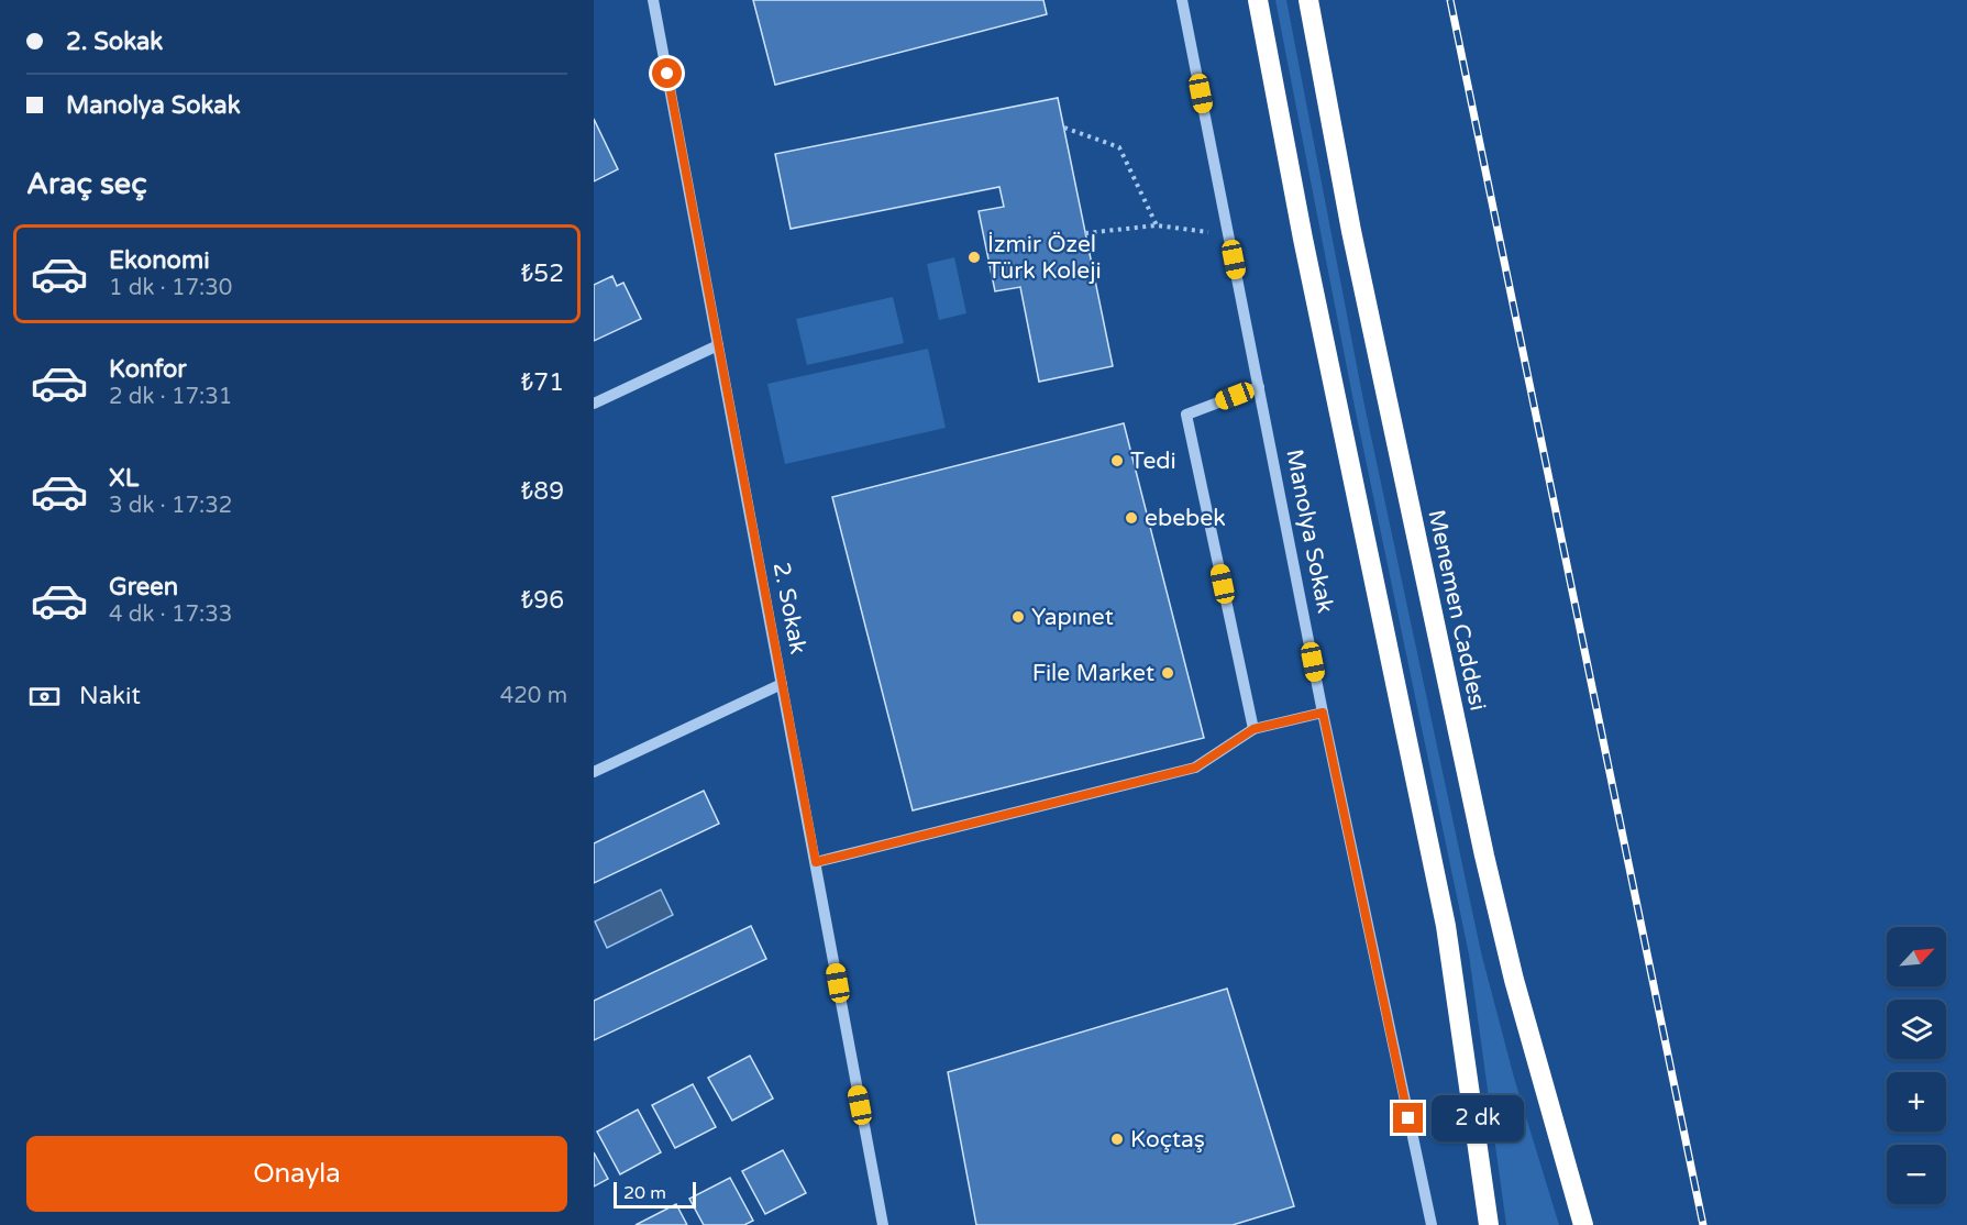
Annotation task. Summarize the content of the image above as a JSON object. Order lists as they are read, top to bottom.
{
  "streets": {
    "highway": ["Menemen Caddesi"],
    "street": ["Manolya Sokak", "2. Sokak"]
  },
  "places": [
    "İzmir Özel Türk Koleji",
    "Tedi",
    "ebebek",
    "Yapınet",
    "File Market",
    "Koçtaş"
  ],
  "scale_bar": "20 m",
  "north": "top right",
  "page": {
    "banner": ["2. Sokak", "Manolya Sokak"],
    "heading": "Araç seç",
    "list": [
      {
        "name": "Ekonomi",
        "note": "1 dk · 17:30",
        "value": "₺52"
      },
      {
        "name": "Konfor",
        "note": "2 dk · 17:31",
        "value": "₺71"
      },
      {
        "name": "XL",
        "note": "3 dk · 17:32",
        "value": "₺89"
      },
      {
        "name": "Green",
        "note": "4 dk · 17:33",
        "value": "₺96"
      }
    ],
    "pay": ["Nakit", "420 m"],
    "map_buttons": ["+", "−"],
    "bubble": "2 dk",
    "buttons": "Onayla",
    "scale": "20 m"
  }
}
